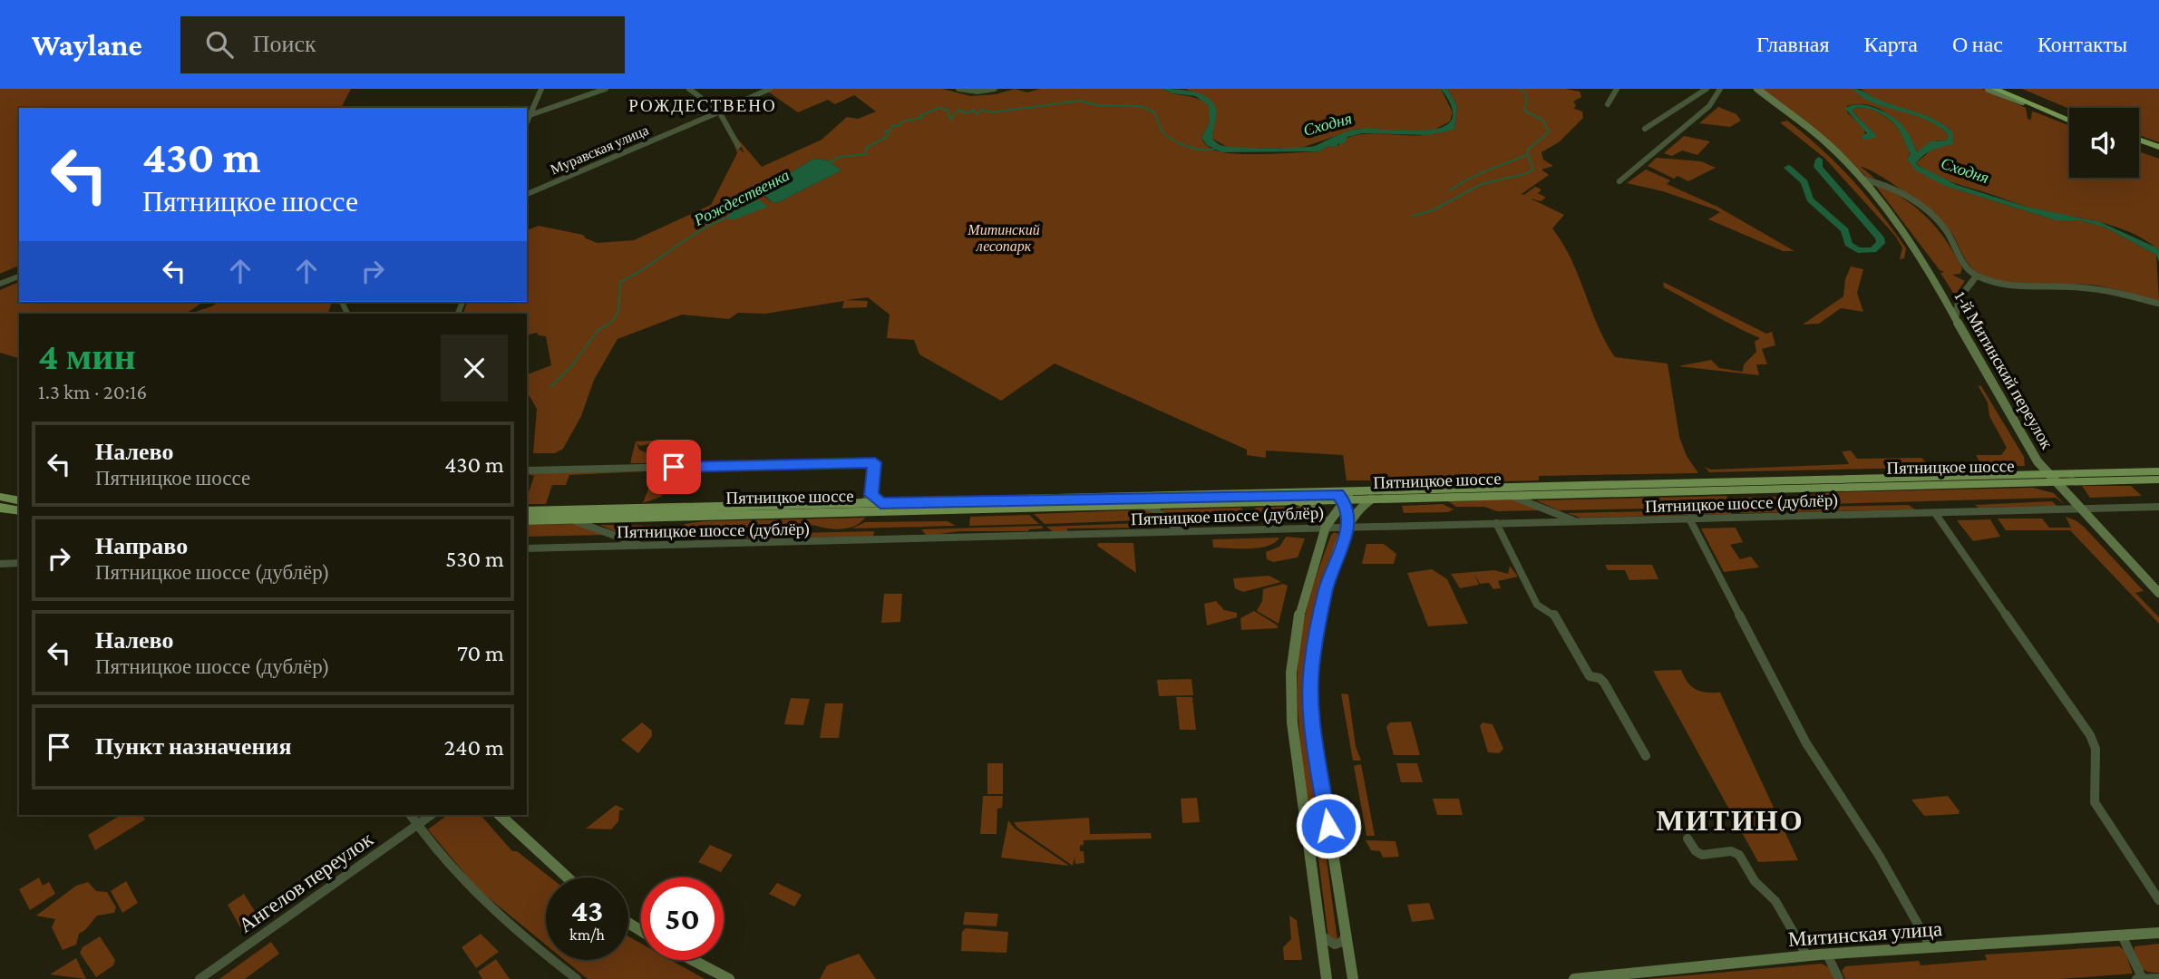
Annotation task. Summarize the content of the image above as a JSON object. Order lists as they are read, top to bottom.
{
  "streets": {
    "main road": ["1-й Митинский переулок", "Пятницкое шоссе", "Митинская улица"],
    "street": ["Муравская улица", "Пятницкое шоссе (дублёр)", "Ангелов переулок"]
  },
  "crossings": [
    ["1-й Митинский переулок", "Пятницкое шоссе"],
    ["1-й Митинский переулок", "Пятницкое шоссе (дублёр)"]
  ],
  "districts": ["РОЖДЕСТВЕНО", "МИТИНО"],
  "water": ["Сходня", "Рождественка"],
  "parks": ["Митинский лесопарк"],
  "page": {
    "header": "Waylane",
    "search": "Поиск",
    "nav": [
      "Главная",
      "Карта",
      "О нас",
      "Контакты"
    ],
    "turn": ["430 m", "Пятницкое шоссе"],
    "heading": ["4 мин", "1.3 km · 20:16"],
    "list": [
      {
        "name": "Налево",
        "note": "Пятницкое шоссе",
        "value": "430 m"
      },
      {
        "name": "Направо",
        "note": "Пятницкое шоссе (дублёр)",
        "value": "530 m"
      },
      {
        "name": "Налево",
        "note": "Пятницкое шоссе (дублёр)",
        "value": "70 m"
      },
      {
        "name": "Пункт назначения",
        "value": "240 m"
      }
    ],
    "speed": "43 km/h",
    "limit": "50"
  }
}
